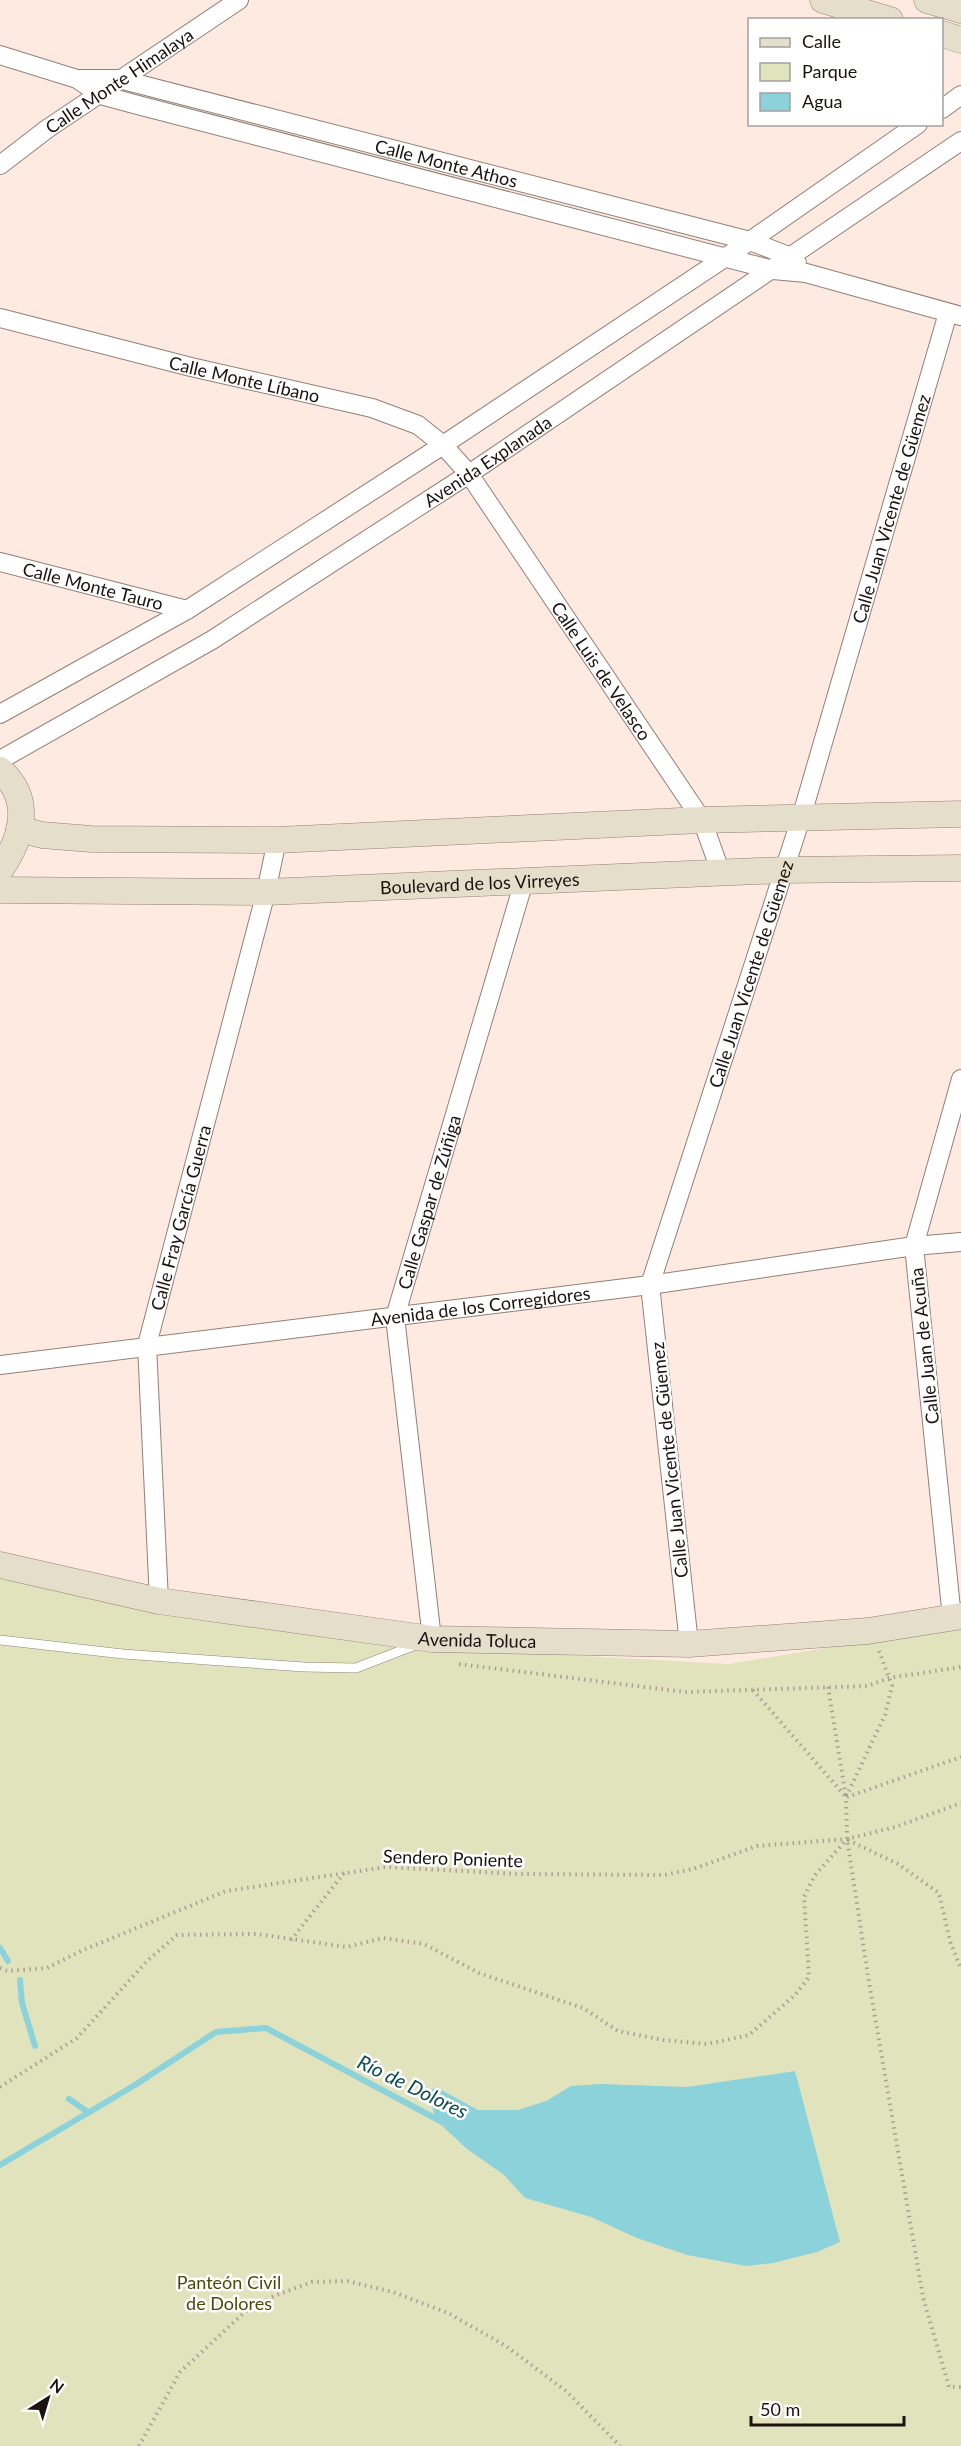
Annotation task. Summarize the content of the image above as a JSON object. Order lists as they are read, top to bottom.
{
  "streets": {
    "street": [
      "Calle Monte Himalaya",
      "Calle Monte Athos",
      "Calle Monte Líbano",
      "Avenida Explanada",
      "Calle Juan Vicente de Güemez",
      "Calle Monte Tauro",
      "Calle Luis de Velasco",
      "Boulevard de los Virreyes",
      "Calle Gaspar de Zúñiga",
      "Calle Fray García Guerra",
      "Avenida de los Corregidores",
      "Calle Juan de Acuña",
      "Avenida Toluca"
    ],
    "path": ["Sendero Poniente"]
  },
  "crossings": [
    ["Calle Monte Himalaya", "Calle Monte Athos"],
    ["Calle Monte Athos", "Avenida Explanada"],
    ["Calle Monte Athos", "Calle Juan Vicente de Güemez"],
    ["Calle Monte Líbano", "Avenida Explanada"],
    ["Calle Monte Líbano", "Calle Luis de Velasco"],
    ["Avenida Explanada", "Calle Monte Tauro"],
    ["Avenida Explanada", "Calle Luis de Velasco"],
    ["Calle Juan Vicente de Güemez", "Boulevard de los Virreyes"],
    ["Calle Juan Vicente de Güemez", "Avenida de los Corregidores"],
    ["Calle Juan Vicente de Güemez", "Avenida Toluca"],
    ["Calle Luis de Velasco", "Boulevard de los Virreyes"],
    ["Boulevard de los Virreyes", "Calle Gaspar de Zúñiga"],
    ["Boulevard de los Virreyes", "Calle Fray García Guerra"],
    ["Calle Gaspar de Zúñiga", "Avenida de los Corregidores"],
    ["Calle Gaspar de Zúñiga", "Avenida Toluca"],
    ["Calle Fray García Guerra", "Avenida de los Corregidores"],
    ["Calle Fray García Guerra", "Avenida Toluca"],
    ["Avenida de los Corregidores", "Calle Juan de Acuña"],
    ["Calle Juan de Acuña", "Avenida Toluca"]
  ],
  "water": ["Río de Dolores"],
  "parks": ["Panteón Civil de Dolores"],
  "legend": ["Calle", "Parque", "Agua"],
  "scale_bar": "50 m",
  "north": "top right"
}
